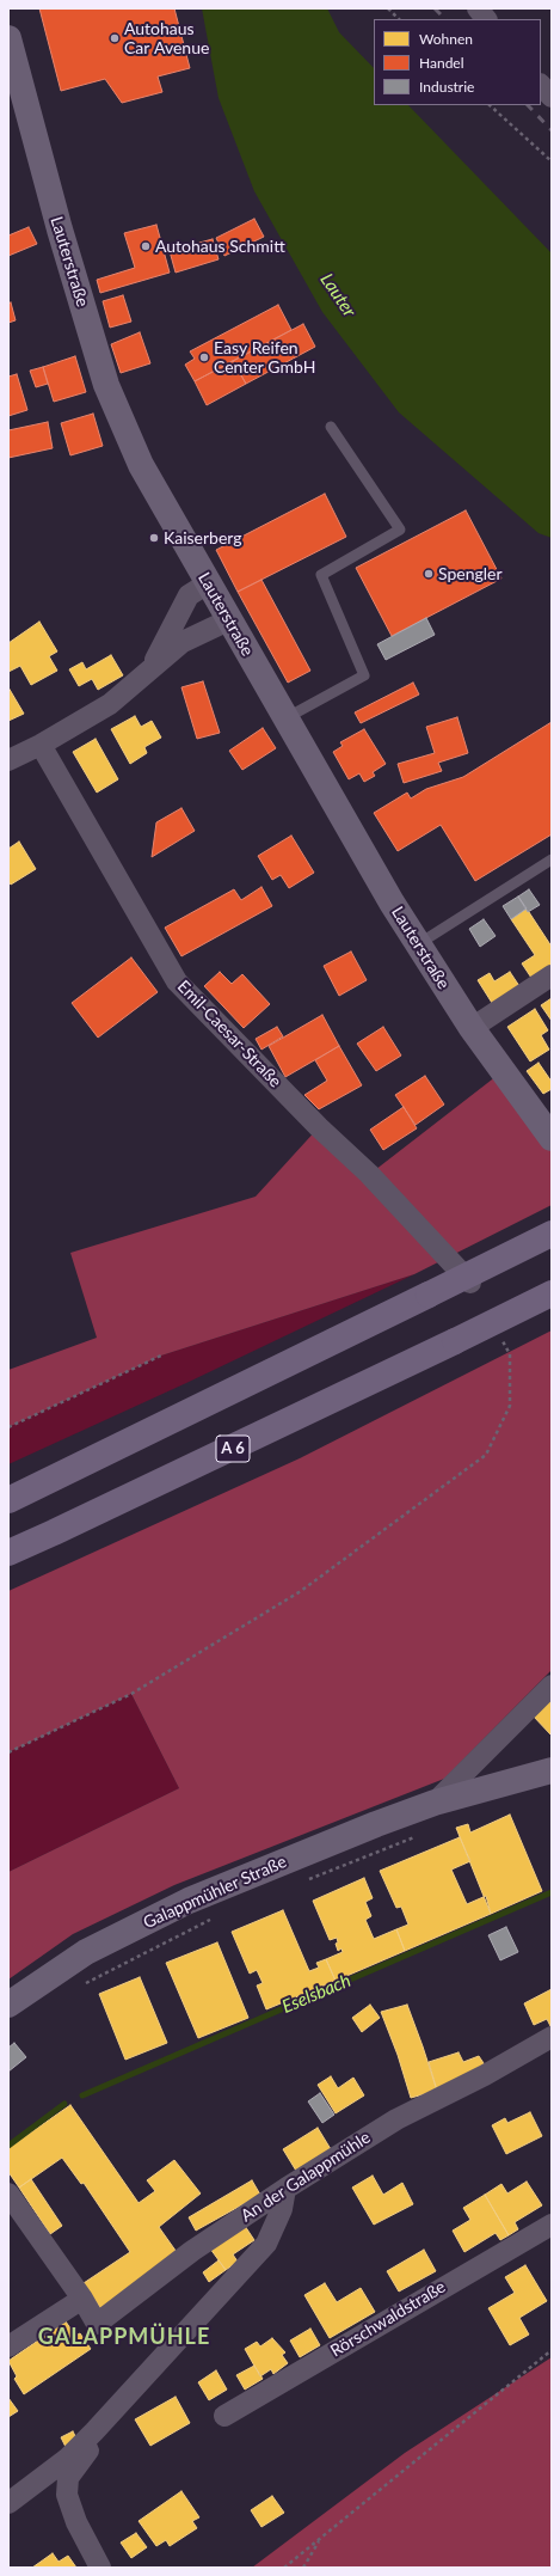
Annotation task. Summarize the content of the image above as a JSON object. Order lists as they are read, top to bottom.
{
  "streets": {
    "highway": ["A 6"],
    "main road": ["Lauterstraße", "Galappmühler Straße"],
    "street": ["Emil-Caesar-Straße", "An der Galappmühle", "Rörschwaldstraße"]
  },
  "districts": ["GALAPPMÜHLE"],
  "water": ["Lauter", "Eselsbach"],
  "places": [
    "Autohaus Car Avenue",
    "Autohaus Schmitt",
    "Easy Reifen Center GmbH",
    "Kaiserberg",
    "Spengler"
  ],
  "legend": ["Wohnen", "Handel", "Industrie"]
}
